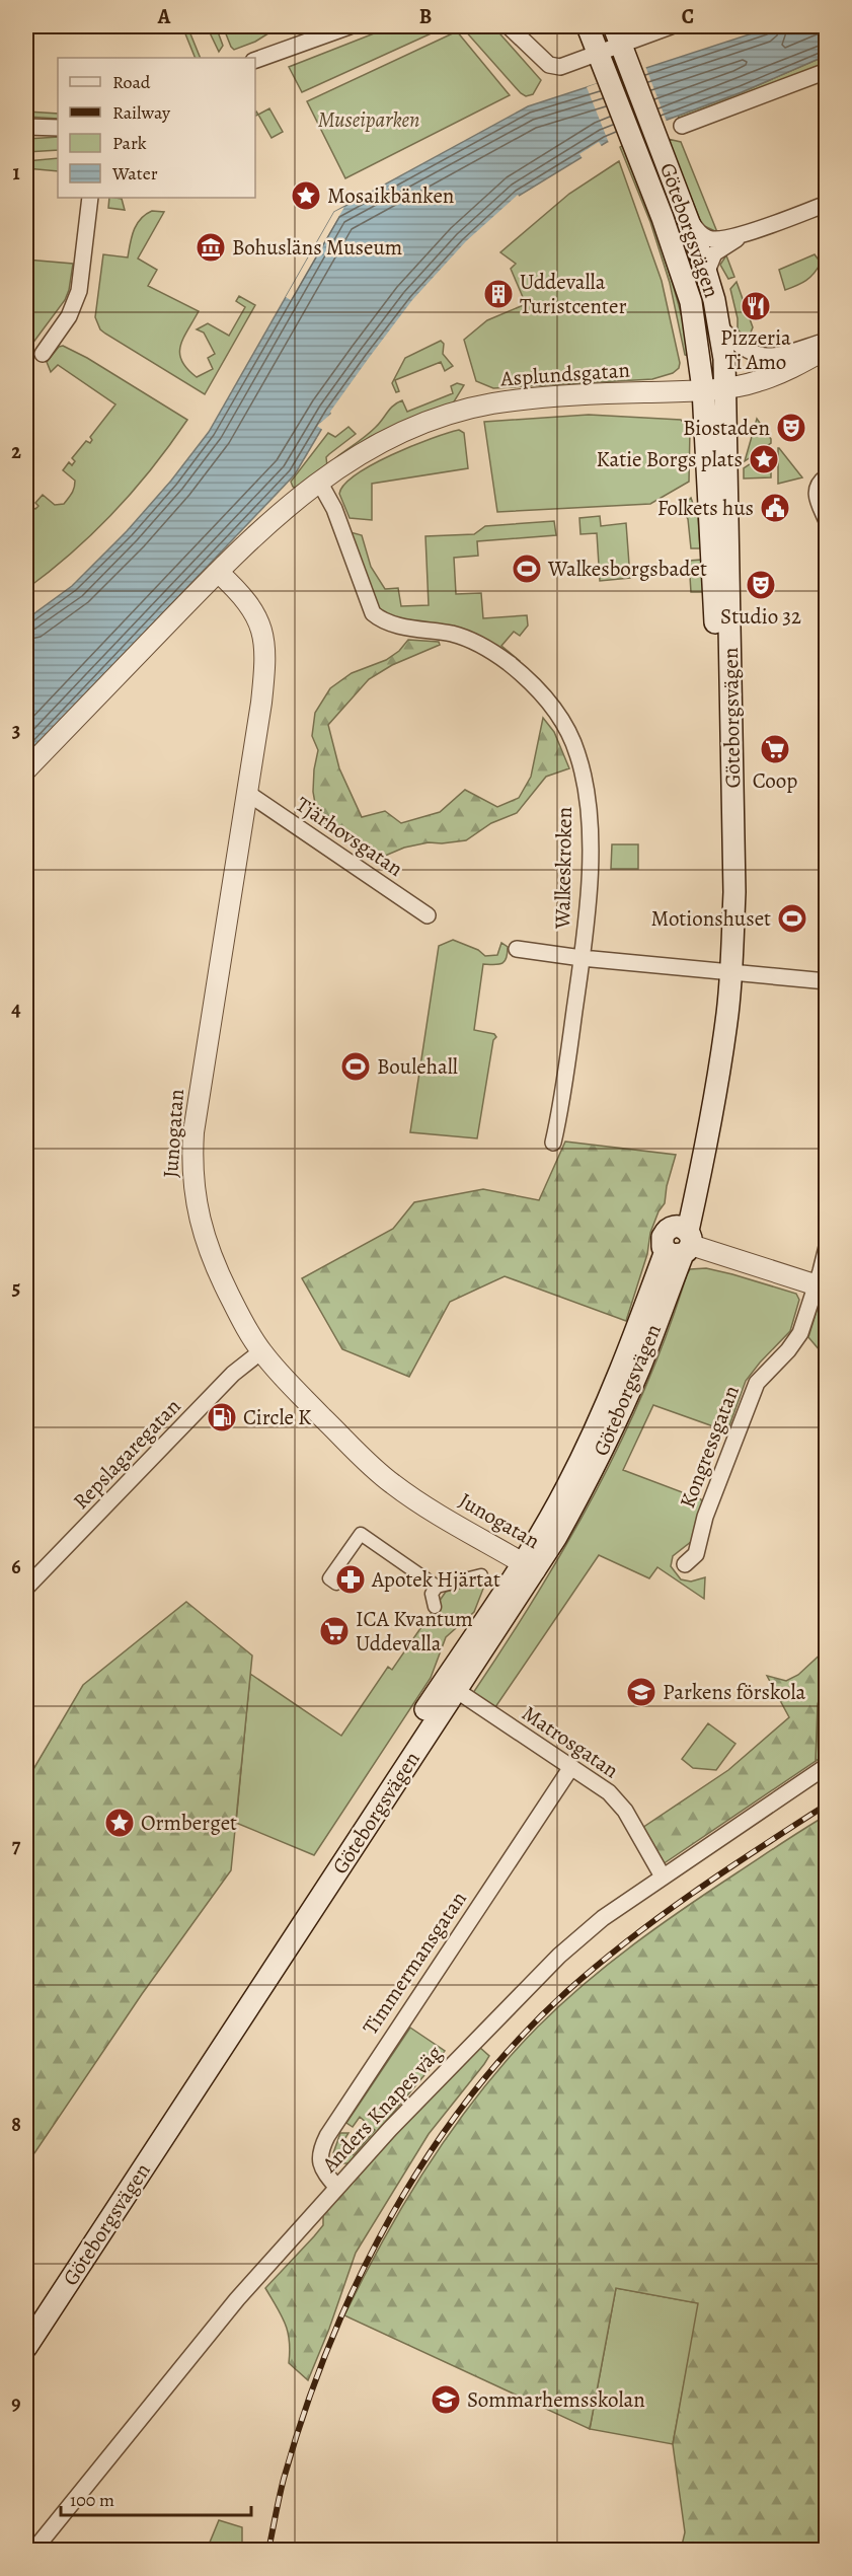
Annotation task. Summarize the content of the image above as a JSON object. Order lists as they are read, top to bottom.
{
  "streets": {
    "main road": ["Göteborgsvägen"],
    "street": [
      "Asplundsgatan",
      "Tjärhovsgatan",
      "Walkeskroken",
      "Junogatan",
      "Kongressgatan",
      "Repslagaregatan",
      "Matrosgatan",
      "Timmermansgatan",
      "Anders Knapes väg"
    ]
  },
  "crossings": [
    ["Göteborgsvägen", "Asplundsgatan"],
    ["Göteborgsvägen", "Junogatan"],
    ["Göteborgsvägen", "Matrosgatan"],
    ["Asplundsgatan", "Walkeskroken"],
    ["Asplundsgatan", "Junogatan"],
    ["Tjärhovsgatan", "Junogatan"],
    ["Junogatan", "Repslagaregatan"],
    ["Matrosgatan", "Timmermansgatan"],
    ["Matrosgatan", "Anders Knapes väg"],
    ["Timmermansgatan", "Anders Knapes väg"]
  ],
  "parks": ["Museiparken"],
  "places": {
    "place": ["Mosaikbänken", "Katie Borgs plats", "Ormberget"],
    "museum": ["Bohusläns Museum"],
    "building": ["Uddevalla Turistcenter"],
    "restaurant": ["Pizzeria Ti Amo"],
    "theatre": ["Biostaden", "Studio 32"],
    "public building": ["Folkets hus"],
    "sports": ["Walkesborgsbadet", "Motionshuset", "Boulehall"],
    "supermarket": ["Coop", "ICA Kvantum Uddevalla"],
    "fuel station": ["Circle K"],
    "pharmacy": ["Apotek Hjärtat"],
    "school or university": ["Parkens förskola", "Sommarhemsskolan"]
  },
  "legend": [
    "Road",
    "Railway",
    "Park",
    "Water"
  ],
  "scale_bar": "100 m",
  "grid": {
    "columns": ["A", "B", "C"],
    "rows": [
      "1",
      "2",
      "3",
      "4",
      "5",
      "6",
      "7",
      "8",
      "9"
    ]
  }
}
